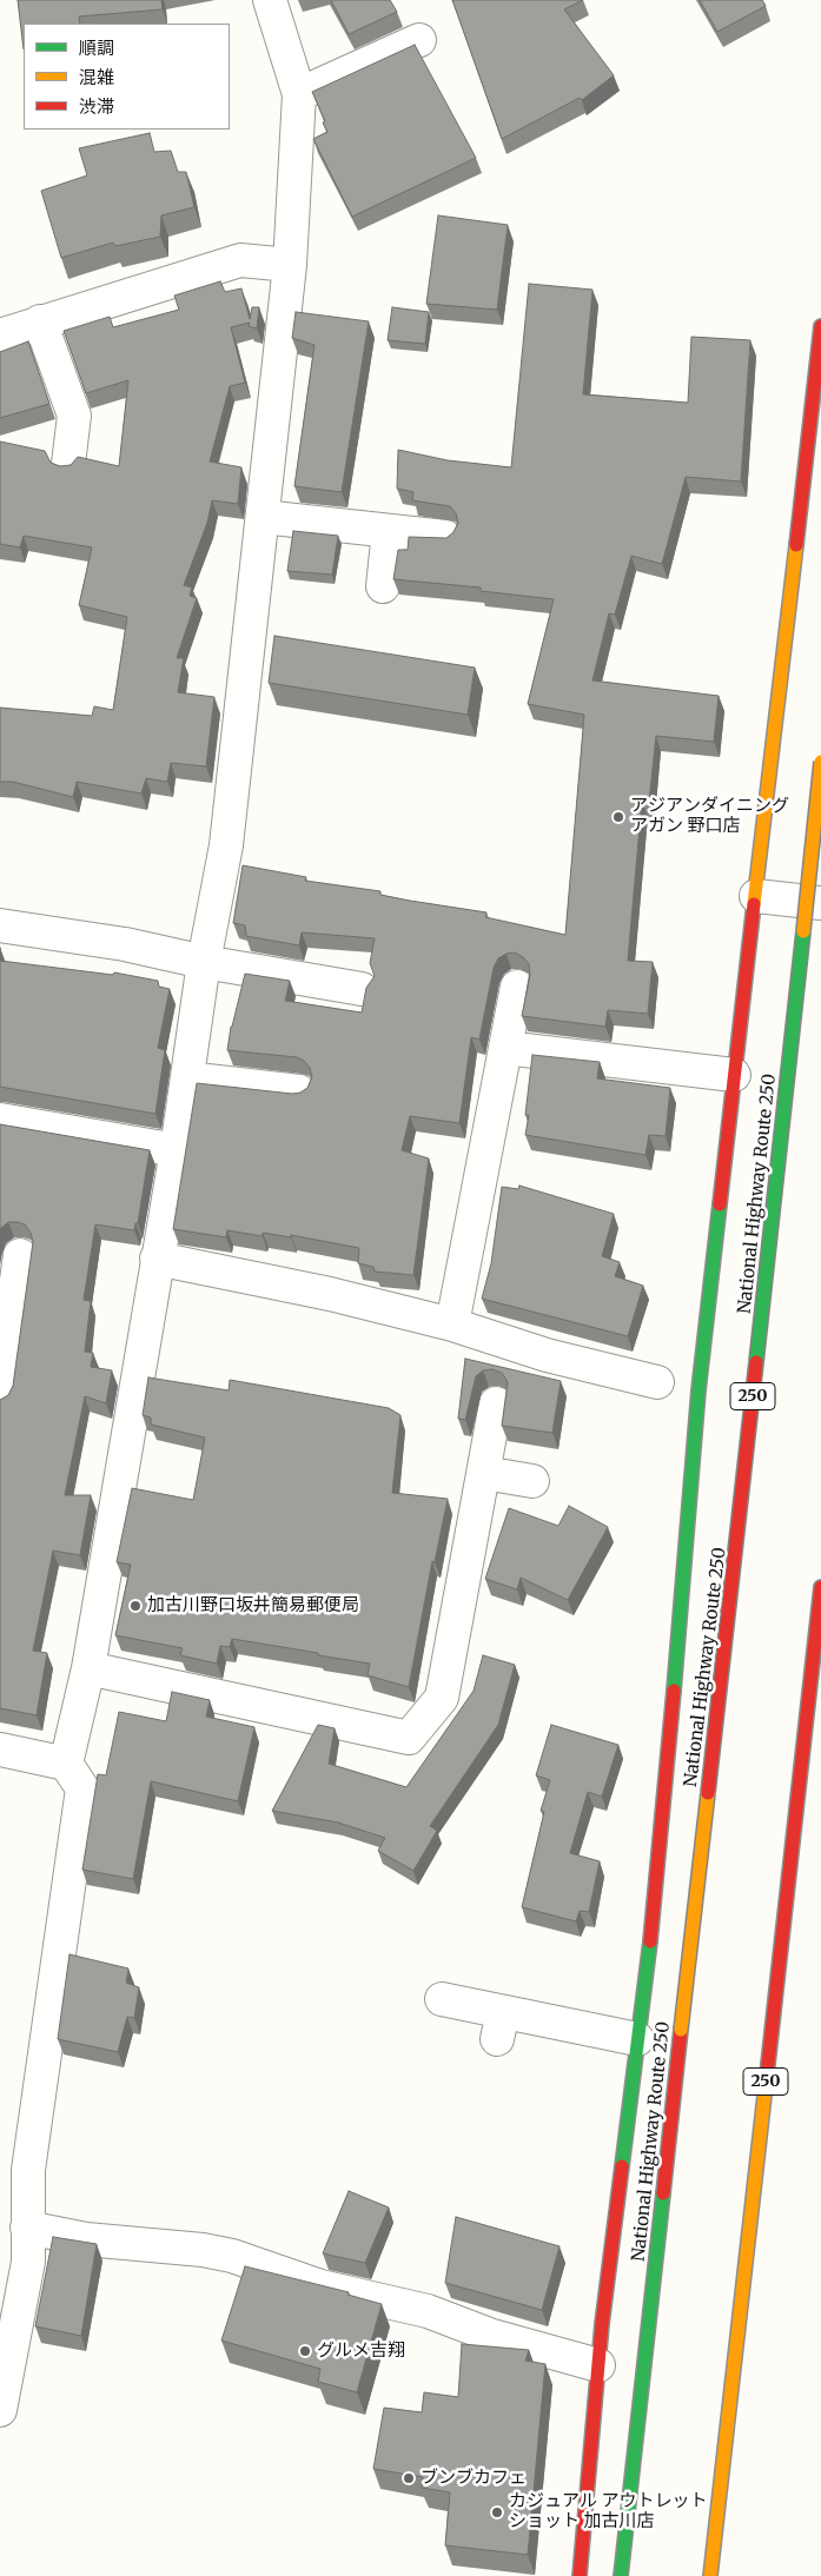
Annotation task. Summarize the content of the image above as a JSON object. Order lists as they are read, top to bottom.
{
  "streets": {
    "main road": ["National Highway Route 250", "250"]
  },
  "places": [
    "アジアンダイニング アガン 野口店",
    "加古川野口坂井簡易郵便局",
    "グルメ吉翔",
    "ブンブカフェ",
    "カジュアル アウトレット ショット 加古川店"
  ],
  "legend": ["順調", "混雑", "渋滞"]
}
